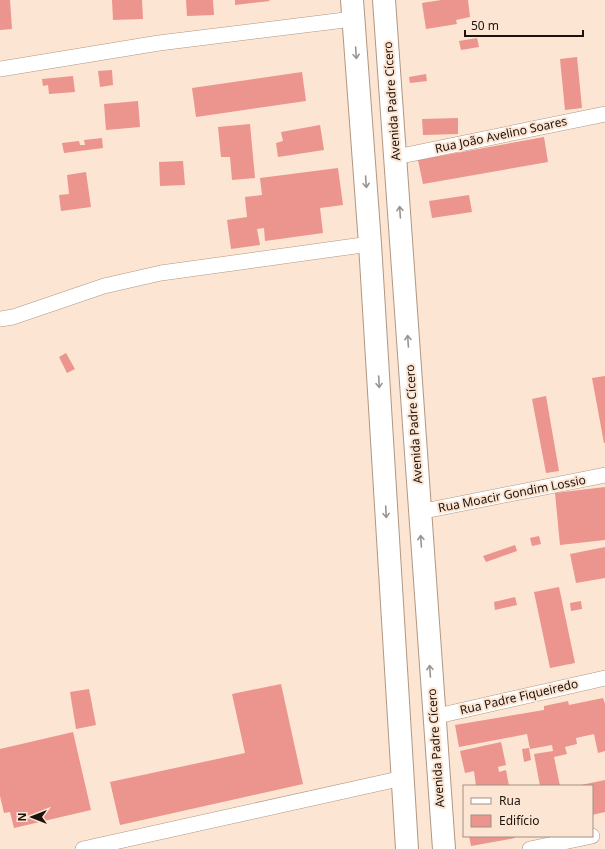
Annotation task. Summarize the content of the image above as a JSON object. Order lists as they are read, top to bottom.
{
  "streets": {
    "highway": ["Avenida Padre Cícero"],
    "street": ["Rua João Avelino Soares", "Rua Moacir Gondim Lossio", "Rua Padre Fiqueiredo"]
  },
  "crossings": [
    ["Avenida Padre Cícero", "Rua João Avelino Soares"],
    ["Avenida Padre Cícero", "Rua Moacir Gondim Lossio"],
    ["Avenida Padre Cícero", "Rua Padre Fiqueiredo"]
  ],
  "legend": ["Rua", "Edifício"],
  "scale_bar": "50 m",
  "north": "left"
}
